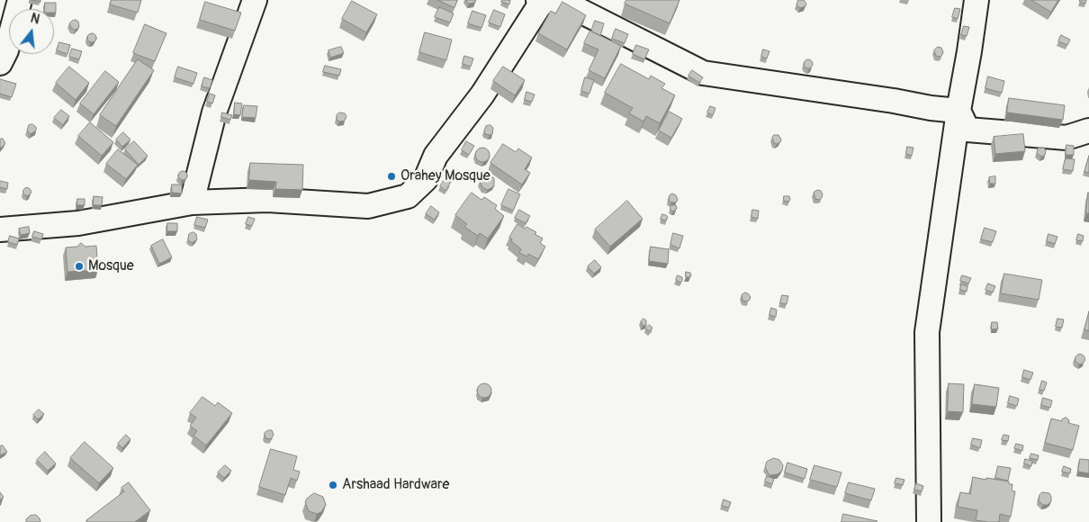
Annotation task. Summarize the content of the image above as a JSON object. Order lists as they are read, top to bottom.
{
  "places": ["Orahey Mosque", "Mosque", "Arshaad Hardware"],
  "north": "top"
}
